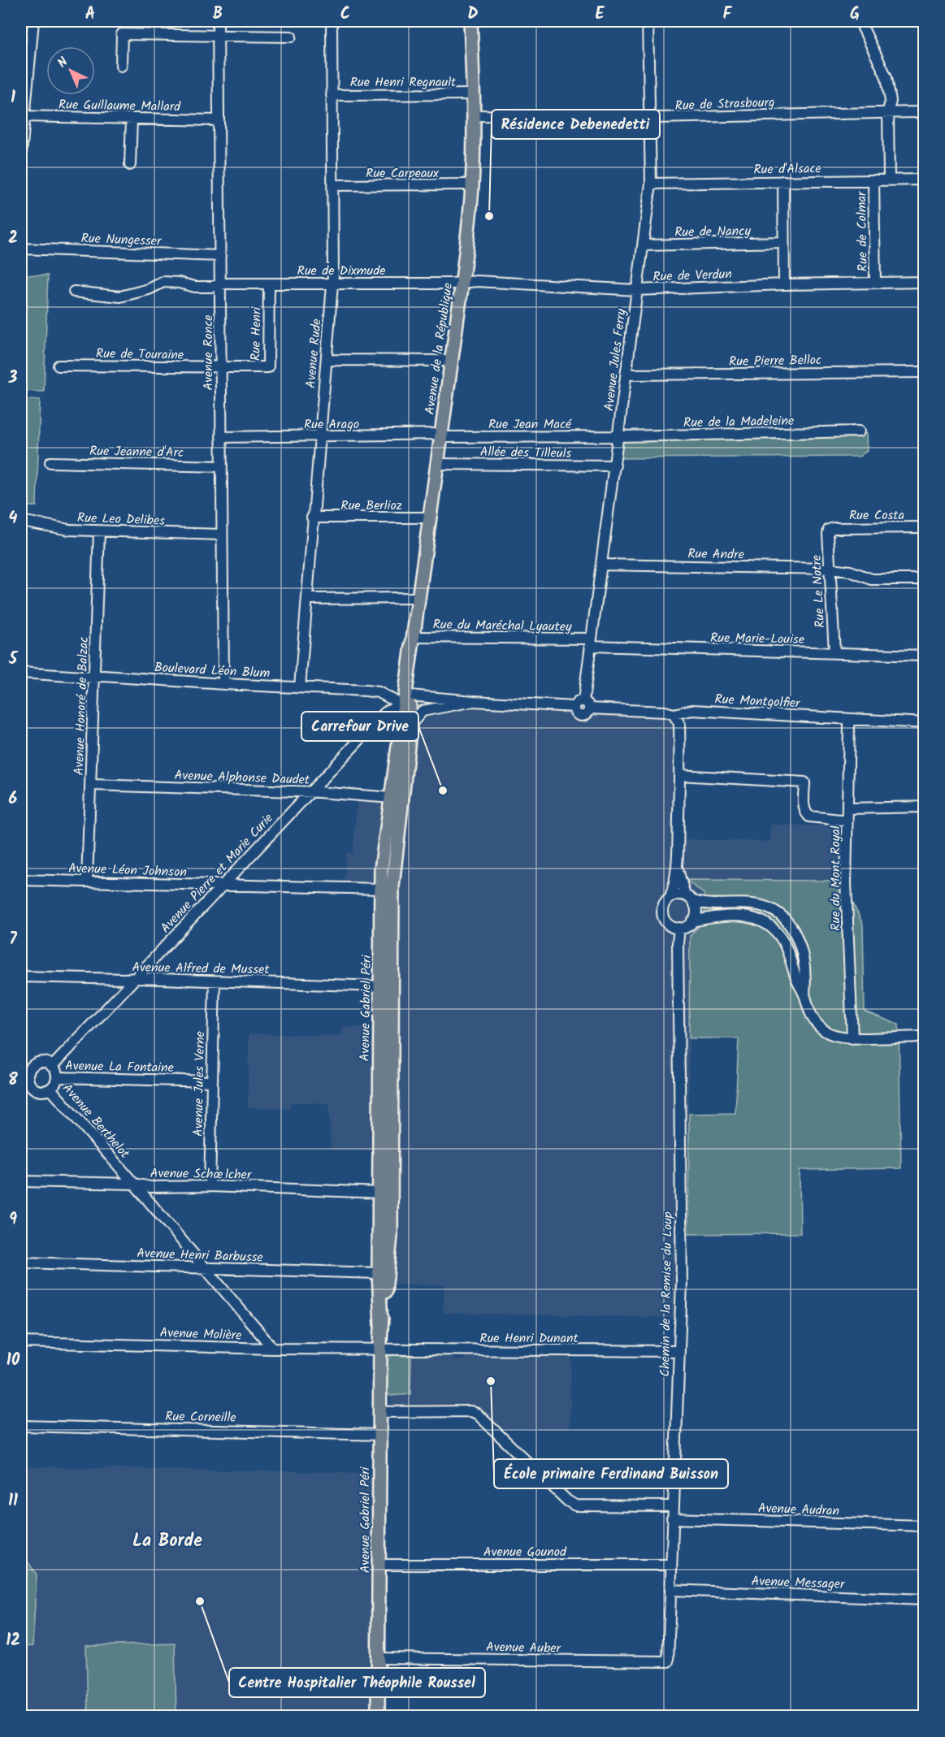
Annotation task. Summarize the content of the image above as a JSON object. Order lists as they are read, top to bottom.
{
  "streets": {
    "main road": ["Avenue de la République", "Avenue Gabriel Péri"],
    "street": [
      "Rue Henri Regnault",
      "Rue de Strasbourg",
      "Rue Guillaume Mallard",
      "Rue d'Alsace",
      "Rue Carpeaux",
      "Rue de Nancy",
      "Rue de Colmar",
      "Rue Nungesser",
      "Rue de Dixmude",
      "Rue de Verdun",
      "Rue Henri",
      "Avenue Ronce",
      "Rue de Touraine",
      "Avenue Rude",
      "Avenue Jules Ferry",
      "Rue Pierre Belloc",
      "Rue de la Madeleine",
      "Rue Arago",
      "Rue Jean Macé",
      "Rue Jeanne d'Arc",
      "Allée des Tilleuls",
      "Rue Berlioz",
      "Rue Costa",
      "Rue Leo Delibes",
      "Rue Andre",
      "Rue Le Notre",
      "Rue du Maréchal Lyautey",
      "Rue Marie-Louise",
      "Boulevard Léon Blum",
      "Rue Montgolfier",
      "Avenue Honoré de Balzac",
      "Avenue Alphonse Daudet",
      "Avenue Léon Johnson",
      "Avenue Pierre et Marie Curie",
      "Rue du Mont Royal",
      "Avenue Alfred de Musset",
      "Avenue La Fontaine",
      "Avenue Jules Verne",
      "Avenue Berthelot",
      "Avenue Schœlcher",
      "Avenue Henri Barbusse",
      "Chemin de la Remise du Loup",
      "Avenue Molière",
      "Rue Henri Dunant",
      "Rue Corneille",
      "Avenue Audran",
      "Avenue Gounod",
      "Avenue Messager",
      "Avenue Auber"
    ]
  },
  "crossings": [
    ["Rue Henri Regnault", "Avenue de la République"],
    ["Rue Henri Regnault", "Avenue Rude"],
    ["Rue de Strasbourg", "Avenue de la République"],
    ["Rue de Strasbourg", "Avenue Jules Ferry"],
    ["Rue Guillaume Mallard", "Avenue Ronce"],
    ["Rue d'Alsace", "Rue de Colmar"],
    ["Rue d'Alsace", "Avenue Jules Ferry"],
    ["Rue Carpeaux", "Avenue de la République"],
    ["Rue Carpeaux", "Avenue Rude"],
    ["Rue de Nancy", "Avenue Jules Ferry"],
    ["Rue de Colmar", "Rue de Verdun"],
    ["Rue Nungesser", "Avenue Ronce"],
    ["Rue de Dixmude", "Rue de Verdun"],
    ["Rue de Dixmude", "Rue Henri"],
    ["Rue de Dixmude", "Avenue de la République"],
    ["Rue de Dixmude", "Avenue Ronce"],
    ["Rue de Dixmude", "Avenue Rude"],
    ["Rue de Verdun", "Avenue de la République"],
    ["Rue de Verdun", "Avenue Jules Ferry"],
    ["Rue Henri", "Avenue Ronce"],
    ["Rue Henri", "Rue de Touraine"],
    ["Avenue de la République", "Rue Arago"],
    ["Avenue de la République", "Rue Jean Macé"],
    ["Avenue de la République", "Allée des Tilleuls"],
    ["Avenue de la République", "Rue Berlioz"],
    ["Avenue de la République", "Rue du Maréchal Lyautey"],
    ["Avenue de la République", "Boulevard Léon Blum"],
    ["Avenue de la République", "Avenue Pierre et Marie Curie"],
    ["Avenue de la République", "Avenue Gabriel Péri"],
    ["Avenue Ronce", "Rue de Touraine"],
    ["Avenue Ronce", "Rue Arago"],
    ["Avenue Ronce", "Rue Jeanne d'Arc"],
    ["Avenue Ronce", "Rue Leo Delibes"],
    ["Avenue Ronce", "Boulevard Léon Blum"],
    ["Avenue Rude", "Rue Arago"],
    ["Avenue Rude", "Rue Berlioz"],
    ["Avenue Rude", "Boulevard Léon Blum"],
    ["Avenue Jules Ferry", "Rue Pierre Belloc"],
    ["Avenue Jules Ferry", "Rue de la Madeleine"],
    ["Avenue Jules Ferry", "Rue Jean Macé"],
    ["Avenue Jules Ferry", "Allée des Tilleuls"],
    ["Avenue Jules Ferry", "Rue Andre"],
    ["Avenue Jules Ferry", "Rue du Maréchal Lyautey"],
    ["Avenue Jules Ferry", "Rue Marie-Louise"],
    ["Avenue Jules Ferry", "Rue Montgolfier"],
    ["Rue de la Madeleine", "Rue Jean Macé"],
    ["Rue Arago", "Rue Jean Macé"],
    ["Rue Costa", "Rue Le Notre"],
    ["Rue Leo Delibes", "Avenue Honoré de Balzac"],
    ["Rue Andre", "Rue Le Notre"],
    ["Rue Le Notre", "Rue Marie-Louise"],
    ["Rue du Maréchal Lyautey", "Rue Marie-Louise"],
    ["Boulevard Léon Blum", "Avenue Honoré de Balzac"],
    ["Boulevard Léon Blum", "Avenue Pierre et Marie Curie"],
    ["Boulevard Léon Blum", "Avenue Gabriel Péri"],
    ["Rue Montgolfier", "Rue du Mont Royal"],
    ["Avenue Honoré de Balzac", "Avenue Alphonse Daudet"],
    ["Avenue Honoré de Balzac", "Avenue Léon Johnson"],
    ["Avenue Alphonse Daudet", "Avenue Pierre et Marie Curie"],
    ["Avenue Alphonse Daudet", "Avenue Gabriel Péri"],
    ["Avenue Léon Johnson", "Avenue Pierre et Marie Curie"],
    ["Avenue Léon Johnson", "Avenue Gabriel Péri"],
    ["Avenue Pierre et Marie Curie", "Avenue Alfred de Musset"],
    ["Avenue Pierre et Marie Curie", "Avenue Gabriel Péri"],
    ["Avenue Pierre et Marie Curie", "Avenue La Fontaine"],
    ["Avenue Pierre et Marie Curie", "Avenue Berthelot"],
    ["Avenue Alfred de Musset", "Avenue Gabriel Péri"],
    ["Avenue Alfred de Musset", "Avenue Jules Verne"],
    ["Avenue Gabriel Péri", "Avenue Schœlcher"],
    ["Avenue Gabriel Péri", "Avenue Henri Barbusse"],
    ["Avenue Gabriel Péri", "Avenue Molière"],
    ["Avenue Gabriel Péri", "Rue Henri Dunant"],
    ["Avenue Gabriel Péri", "Rue Corneille"],
    ["Avenue Gabriel Péri", "Avenue Gounod"],
    ["Avenue Gabriel Péri", "Avenue Auber"],
    ["Avenue La Fontaine", "Avenue Jules Verne"],
    ["Avenue La Fontaine", "Avenue Berthelot"],
    ["Avenue Jules Verne", "Avenue Schœlcher"],
    ["Avenue Berthelot", "Avenue Schœlcher"],
    ["Avenue Berthelot", "Avenue Henri Barbusse"],
    ["Avenue Berthelot", "Avenue Molière"],
    ["Chemin de la Remise du Loup", "Rue Henri Dunant"],
    ["Chemin de la Remise du Loup", "Avenue Audran"],
    ["Chemin de la Remise du Loup", "Avenue Gounod"],
    ["Chemin de la Remise du Loup", "Avenue Messager"],
    ["Chemin de la Remise du Loup", "Avenue Auber"],
    ["Avenue Molière", "Rue Henri Dunant"]
  ],
  "districts": ["La Borde"],
  "places": [
    "Résidence Debenedetti",
    "Carrefour Drive",
    "École primaire Ferdinand Buisson",
    "Centre Hospitalier Théophile Roussel"
  ],
  "north": "top left",
  "grid": {
    "columns": [
      "A",
      "B",
      "C",
      "D",
      "E",
      "F",
      "G"
    ],
    "rows": [
      "1",
      "2",
      "3",
      "4",
      "5",
      "6",
      "7",
      "8",
      "9",
      "10",
      "11",
      "12"
    ]
  }
}
